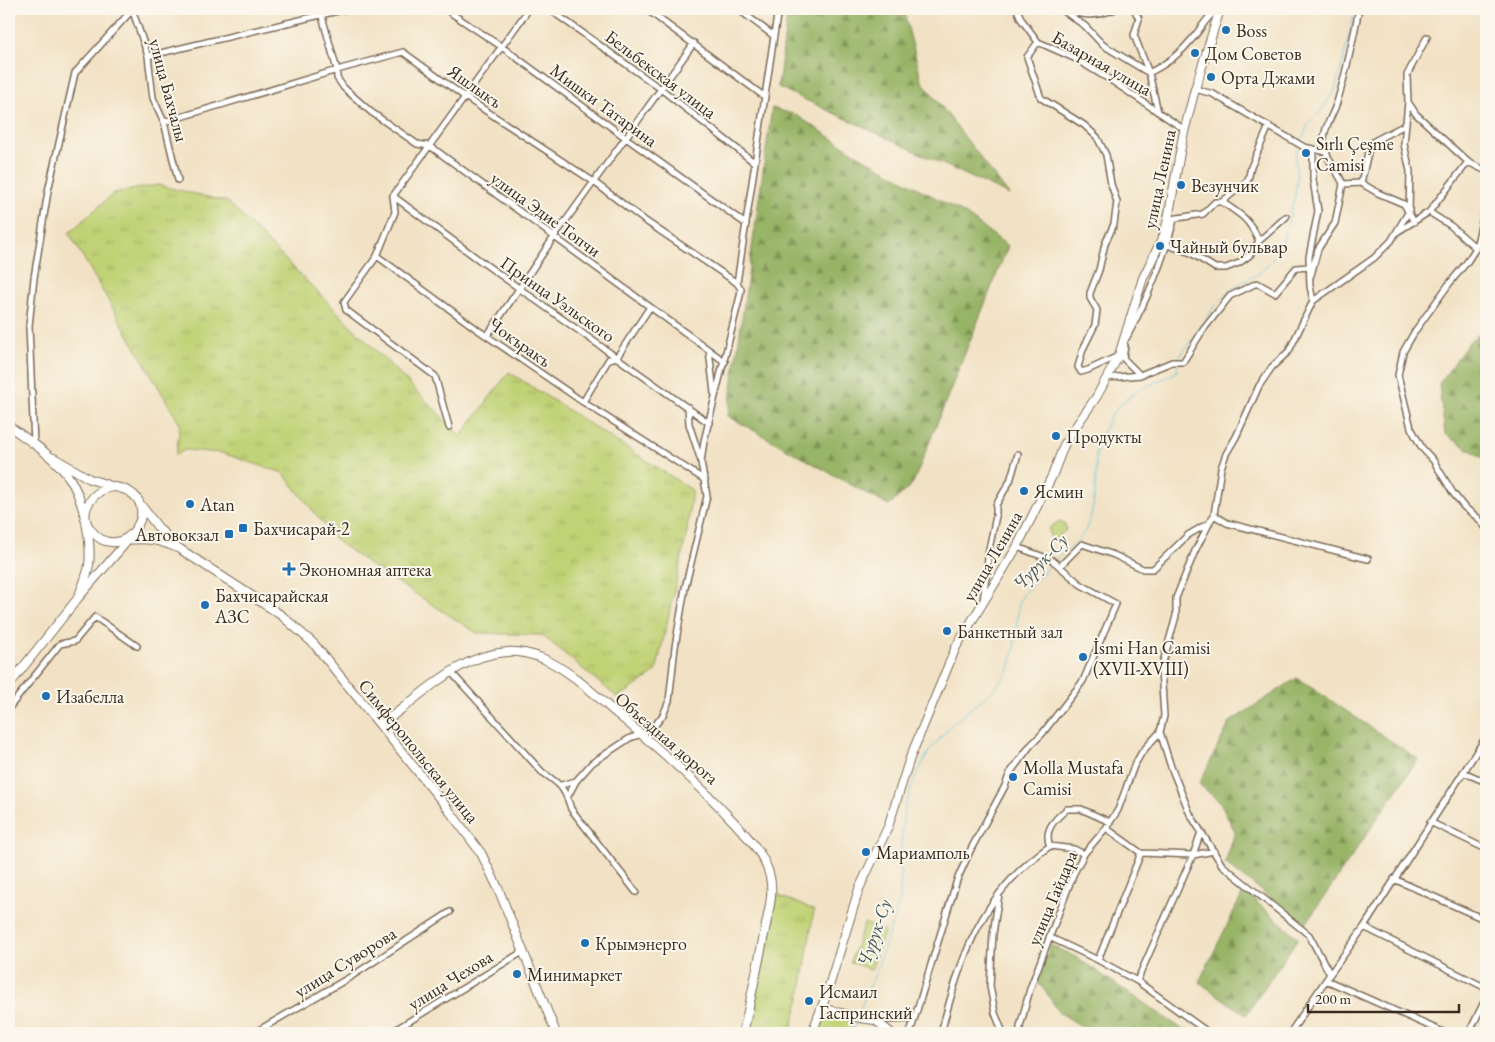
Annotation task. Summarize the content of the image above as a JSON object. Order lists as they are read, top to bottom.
{
  "streets": {
    "main road": ["улица Ленина", "Объездная дорога", "Симферопольская улица"],
    "street": [
      "Базарная улица",
      "Бельбекская улица",
      "Яшлыкъ",
      "улица Бахчалы",
      "Мишки Татарина",
      "улица Эдие Топчи",
      "Принца Уэльского",
      "Чокъракъ",
      "улица Гайдара",
      "улица Суворова",
      "улица Чехова"
    ]
  },
  "crossings": [
    ["Базарная улица", "улица Ленина"],
    ["Яшлыкъ", "улица Бахчалы"],
    ["Яшлыкъ", "улица Эдие Топчи"],
    ["Объездная дорога", "Симферопольская улица"],
    ["Симферопольская улица", "улица Чехова"]
  ],
  "water": ["Чурук-Су"],
  "places": {
    "other": [
      "Boss",
      "Дом Советов",
      "Орта Джами",
      "Sırlı Çeşme Camisi",
      "Везунчик",
      "Чайный бульвар",
      "Продукты",
      "Ясмин",
      "Atan",
      "Бахчисарайская АЗС",
      "Банкетный зал",
      "İsmi Han Camisi (XVII-XVIII)",
      "Изабелла",
      "Molla Mustafa Camisi",
      "Мариамполь",
      "Крымэнерго",
      "Минимаркет",
      "Исмаил Гаспринский"
    ],
    "transit": ["Бахчисарай-2", "Автовокзал"],
    "health": ["Экономная аптека"]
  },
  "scale_bar": "200 m"
}
